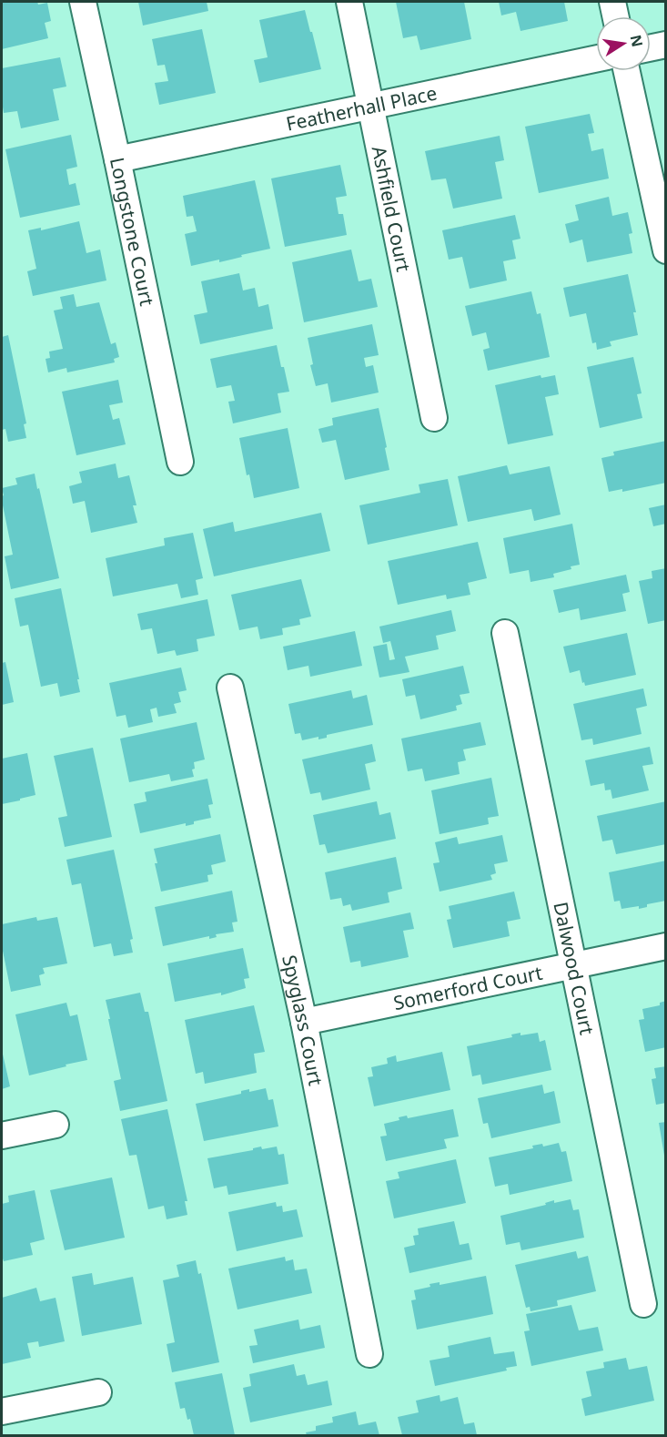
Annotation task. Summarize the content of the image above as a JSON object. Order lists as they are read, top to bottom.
{
  "streets": {
    "street": [
      "Featherhall Place",
      "Ashfield Court",
      "Longstone Court",
      "Dalwood Court",
      "Somerford Court",
      "Spyglass Court"
    ]
  },
  "crossings": [
    ["Featherhall Place", "Ashfield Court"],
    ["Featherhall Place", "Longstone Court"],
    ["Dalwood Court", "Somerford Court"],
    ["Somerford Court", "Spyglass Court"]
  ],
  "north": "right"
}
